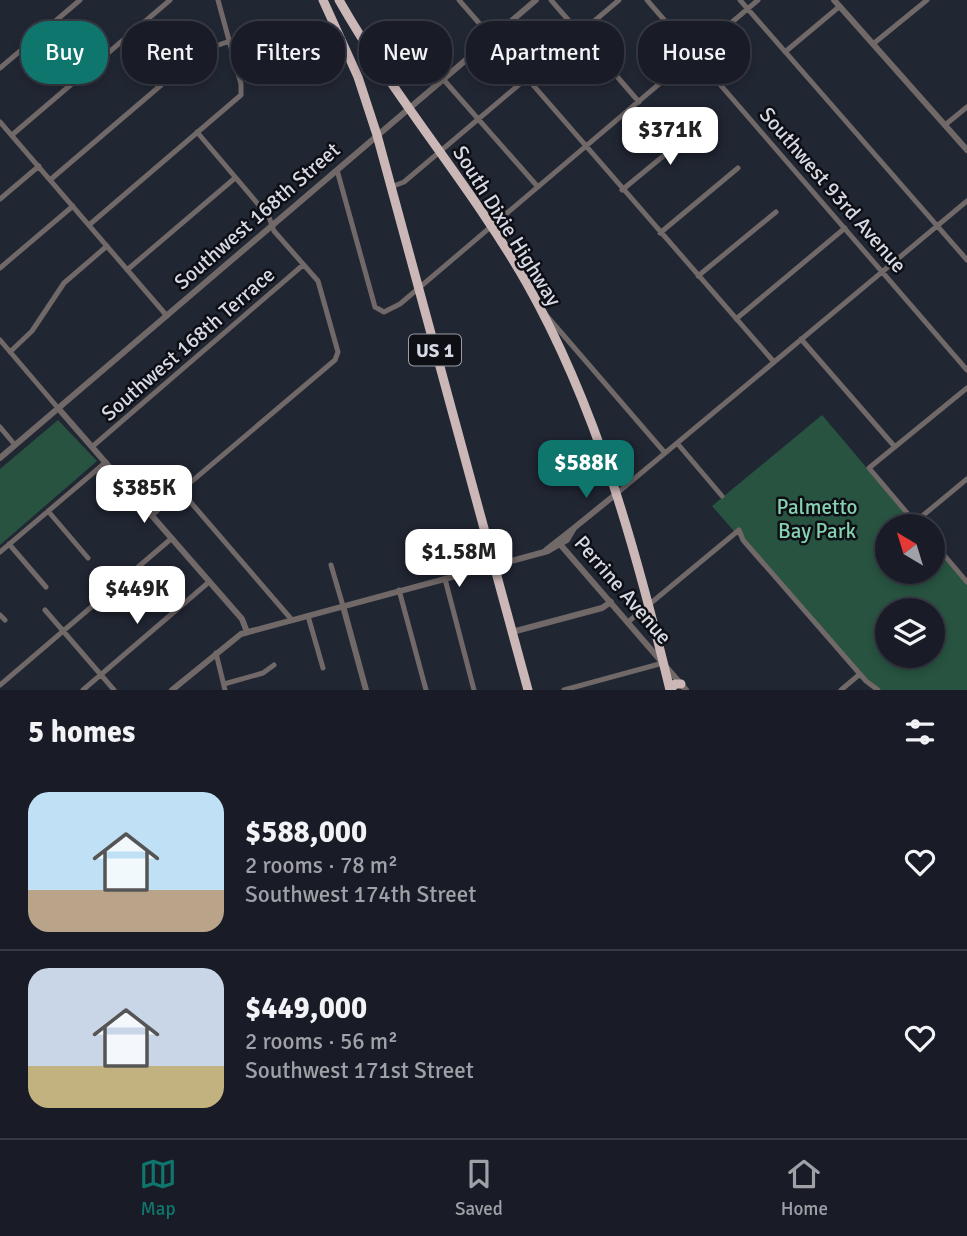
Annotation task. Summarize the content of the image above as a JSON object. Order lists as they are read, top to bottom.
{
  "streets": {
    "highway": ["South Dixie Highway", "US 1"],
    "street": [
      "Southwest 93rd Avenue",
      "Southwest 168th Street",
      "Southwest 168th Terrace",
      "Perrine Avenue"
    ]
  },
  "crossings": [
    ["Southwest 168th Street", "South Dixie Highway"],
    ["Southwest 168th Street", "US 1"],
    ["South Dixie Highway", "Perrine Avenue"]
  ],
  "parks": ["Palmetto Bay Park"],
  "north": "top left",
  "page": {
    "chip": [
      "Buy",
      "Rent",
      "Filters",
      "New",
      "Apartment",
      "House"
    ],
    "price": [
      "$371K",
      "$588K",
      "$385K",
      "$1.58M",
      "$449K"
    ],
    "heading": "5 homes",
    "list": [
      {
        "name": "$588,000",
        "note": "2 rooms · 78 m² · Southwest 174th Street"
      },
      {
        "name": "$449,000",
        "note": "2 rooms · 56 m² · Southwest 171st Street"
      }
    ],
    "tabs": ["Map", "Saved", "Home"]
  }
}
